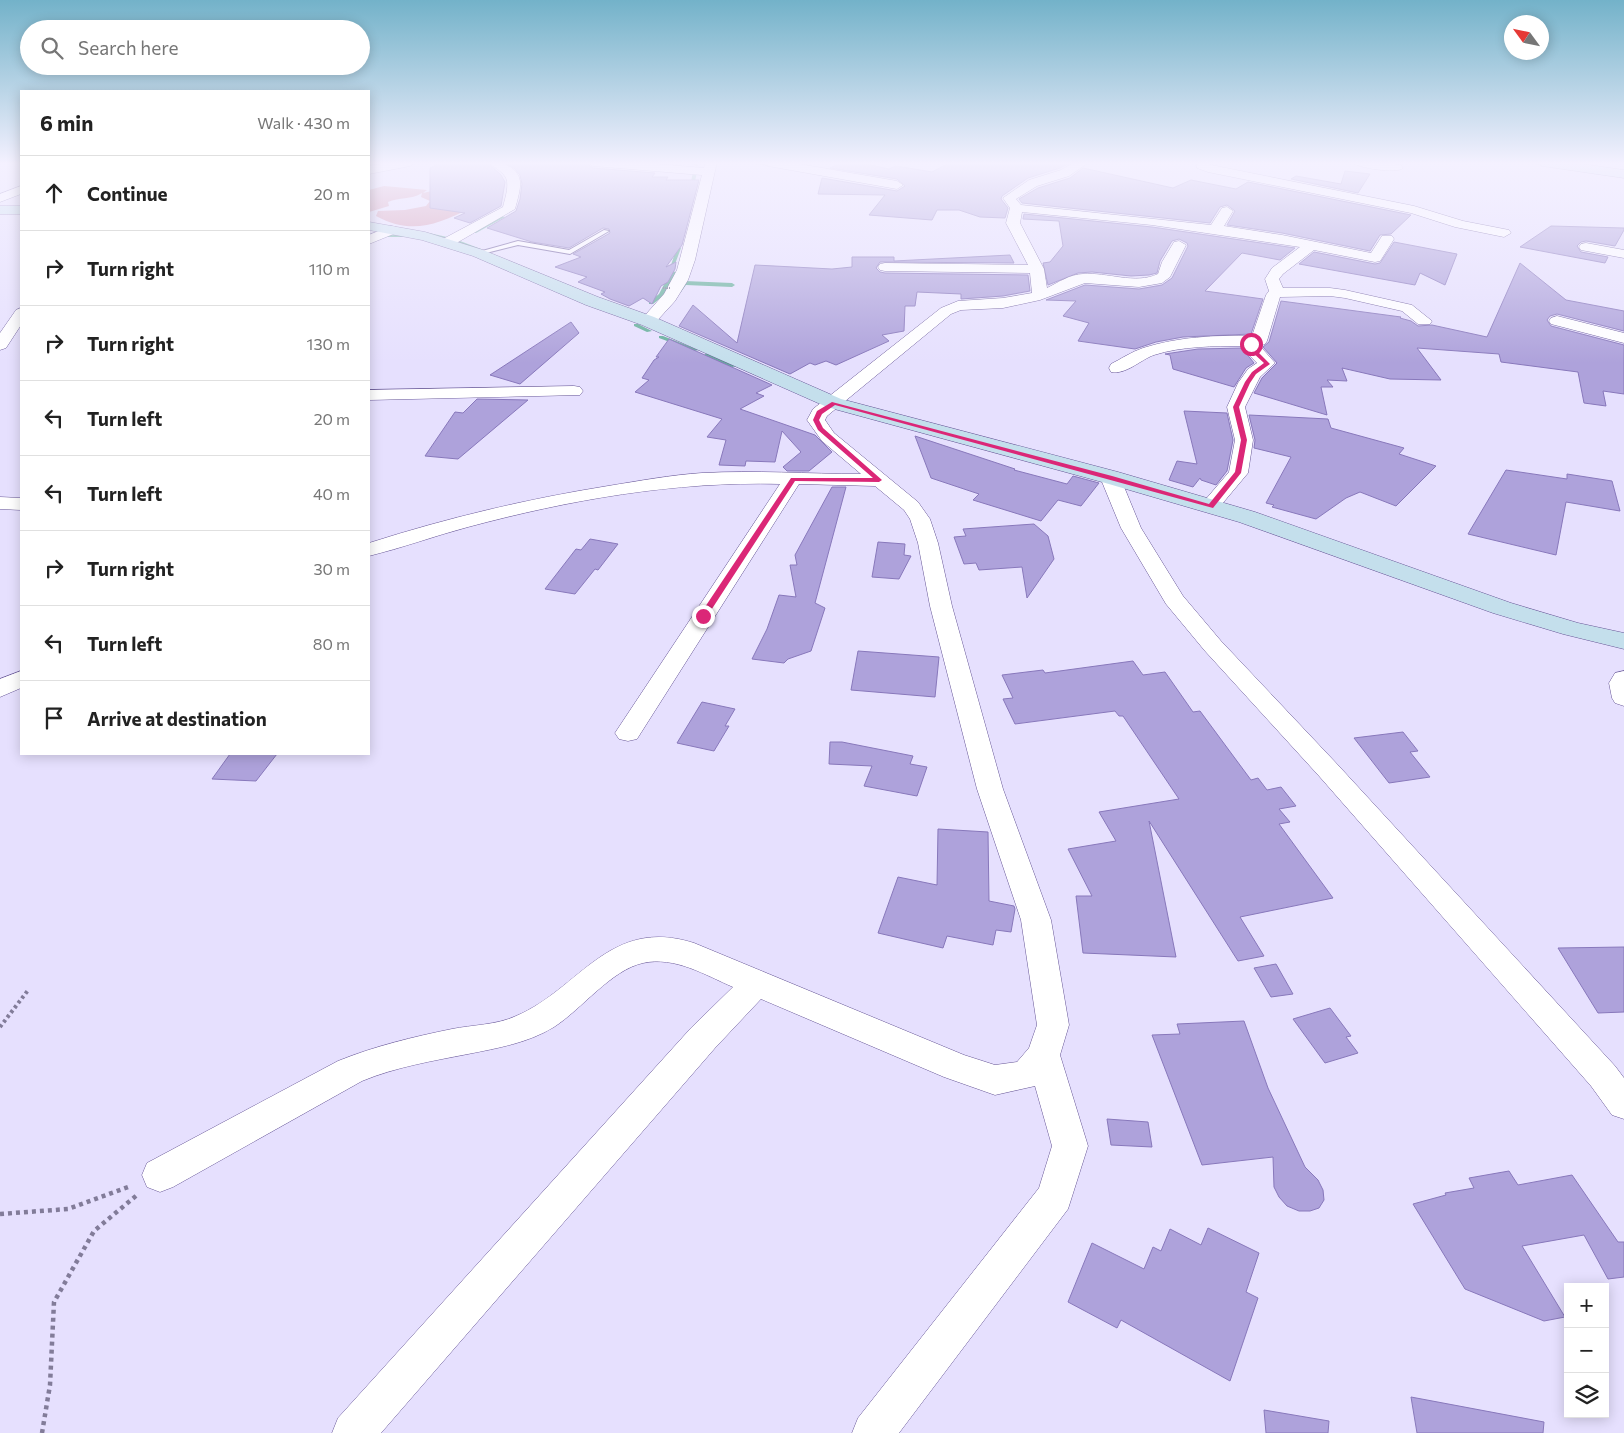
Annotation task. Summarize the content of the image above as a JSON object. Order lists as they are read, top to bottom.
{
  "north": "top left",
  "page": {
    "search": "Search here",
    "heading": ["6 min", "Walk · 430 m"],
    "list": [
      ["Continue", "20 m"],
      ["Turn right", "110 m"],
      ["Turn right", "130 m"],
      ["Turn left", "20 m"],
      ["Turn left", "40 m"],
      ["Turn right", "30 m"],
      ["Turn left", "80 m"],
      "Arrive at destination"
    ],
    "map_buttons": ["+", "−"]
  }
}
